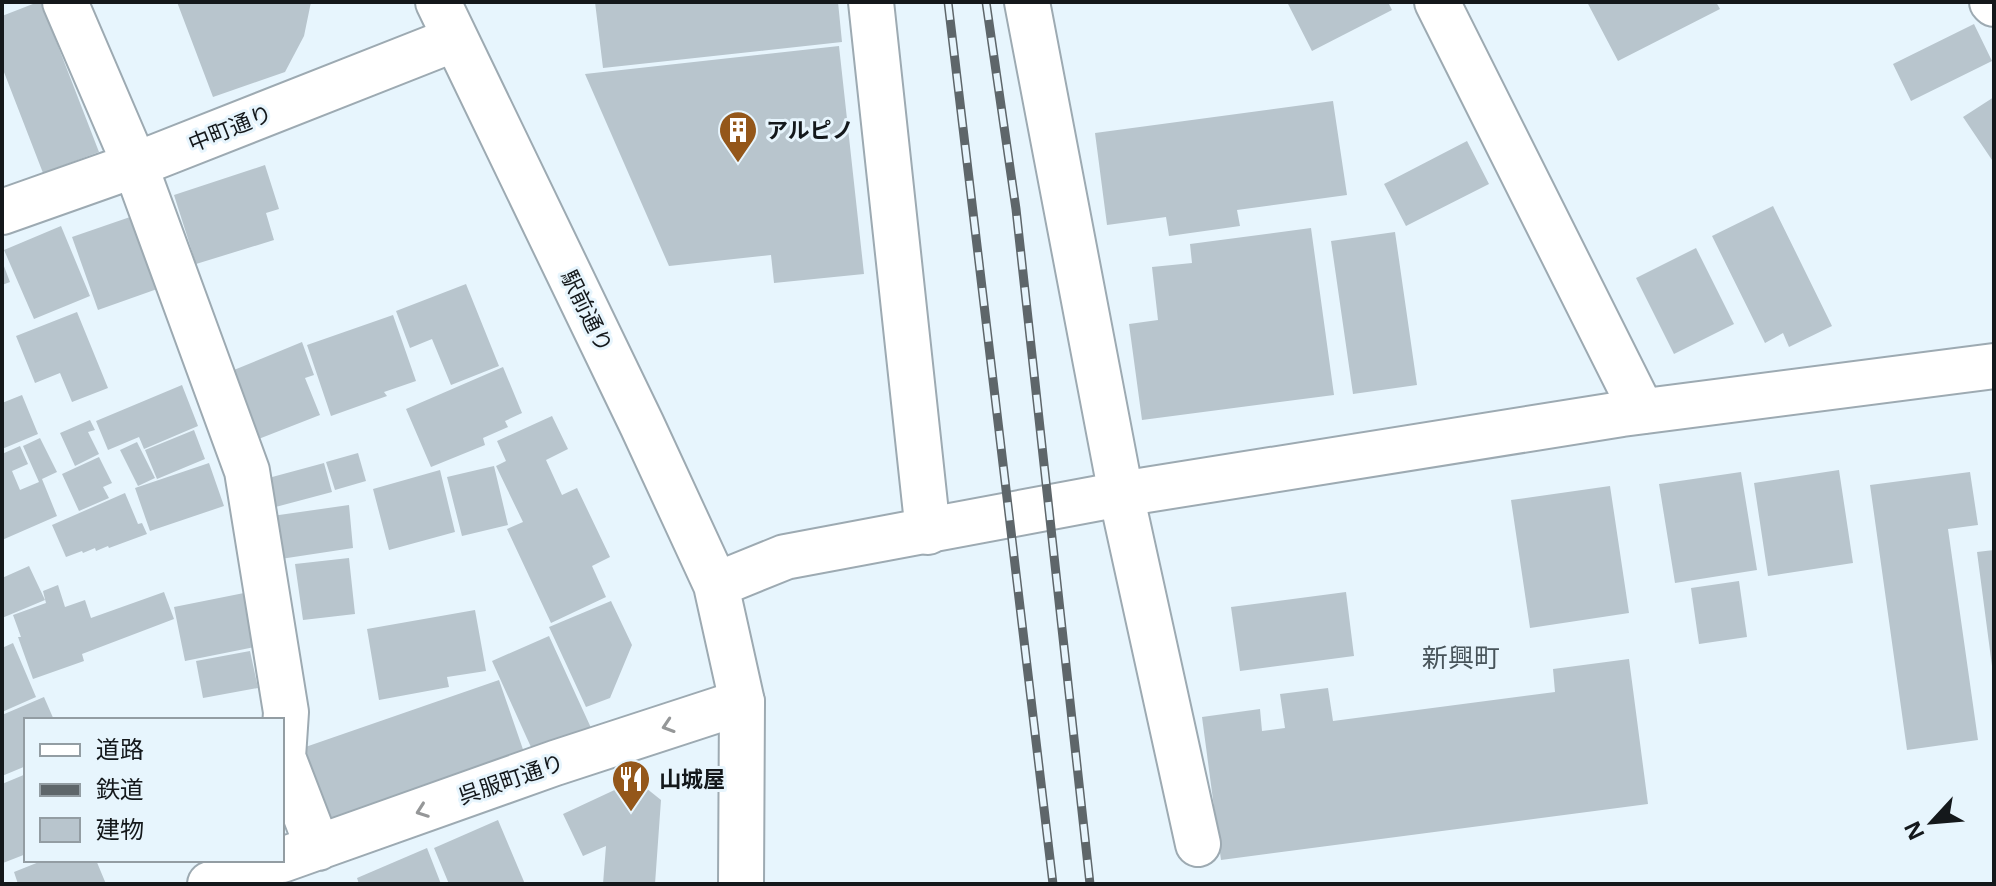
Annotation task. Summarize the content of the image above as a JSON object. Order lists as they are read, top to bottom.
{
  "streets": {
    "street": ["中町通り", "駅前通り", "呉服町通り"]
  },
  "crossings": [
    ["中町通り", "駅前通り"],
    ["駅前通り", "呉服町通り"]
  ],
  "one_way": ["呉服町通り"],
  "districts": ["新興町"],
  "places": {
    "building": ["アルピノ"],
    "restaurant": ["山城屋"]
  },
  "legend": ["道路", "鉄道", "建物"],
  "north": "bottom left"
}
